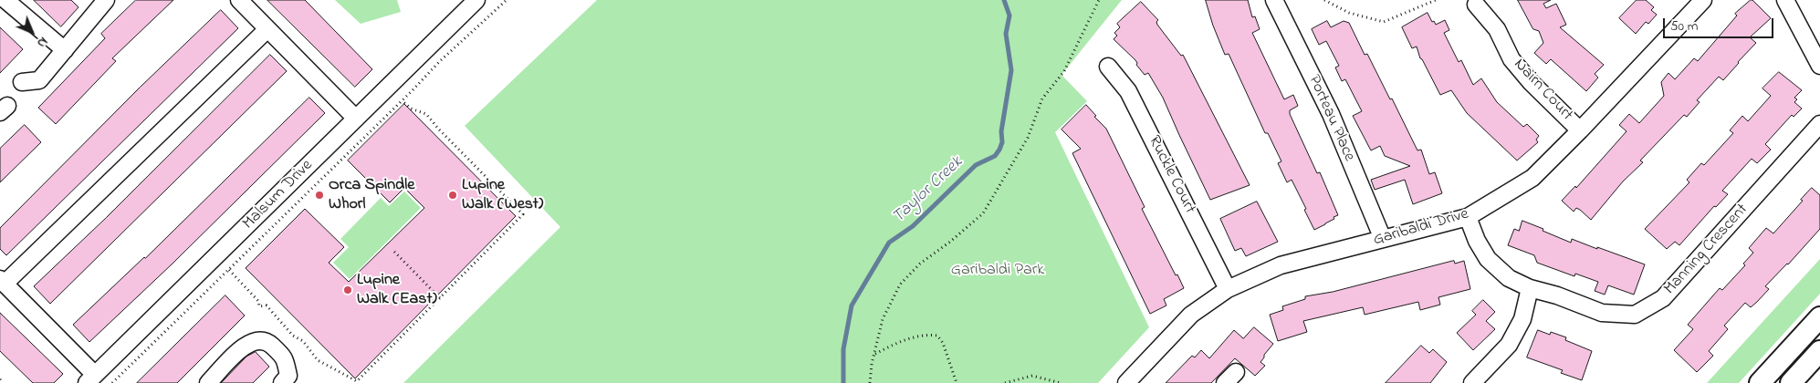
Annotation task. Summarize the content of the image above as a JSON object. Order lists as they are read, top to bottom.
{
  "streets": {
    "street": [
      "Nairn Court",
      "Porteau Place",
      "Ruckle Court",
      "Malsum Drive",
      "Garibaldi Drive",
      "Manning Crescent"
    ]
  },
  "crossings": [
    ["Nairn Court", "Garibaldi Drive"],
    ["Porteau Place", "Garibaldi Drive"],
    ["Ruckle Court", "Garibaldi Drive"],
    ["Garibaldi Drive", "Manning Crescent"]
  ],
  "water": ["Taylor Creek"],
  "parks": ["Garibaldi Park"],
  "places": ["Orca Spindle Whorl", "Lupine Walk (West)", "Lupine Walk (East)"],
  "scale_bar": "50 m",
  "north": "bottom right"
}
